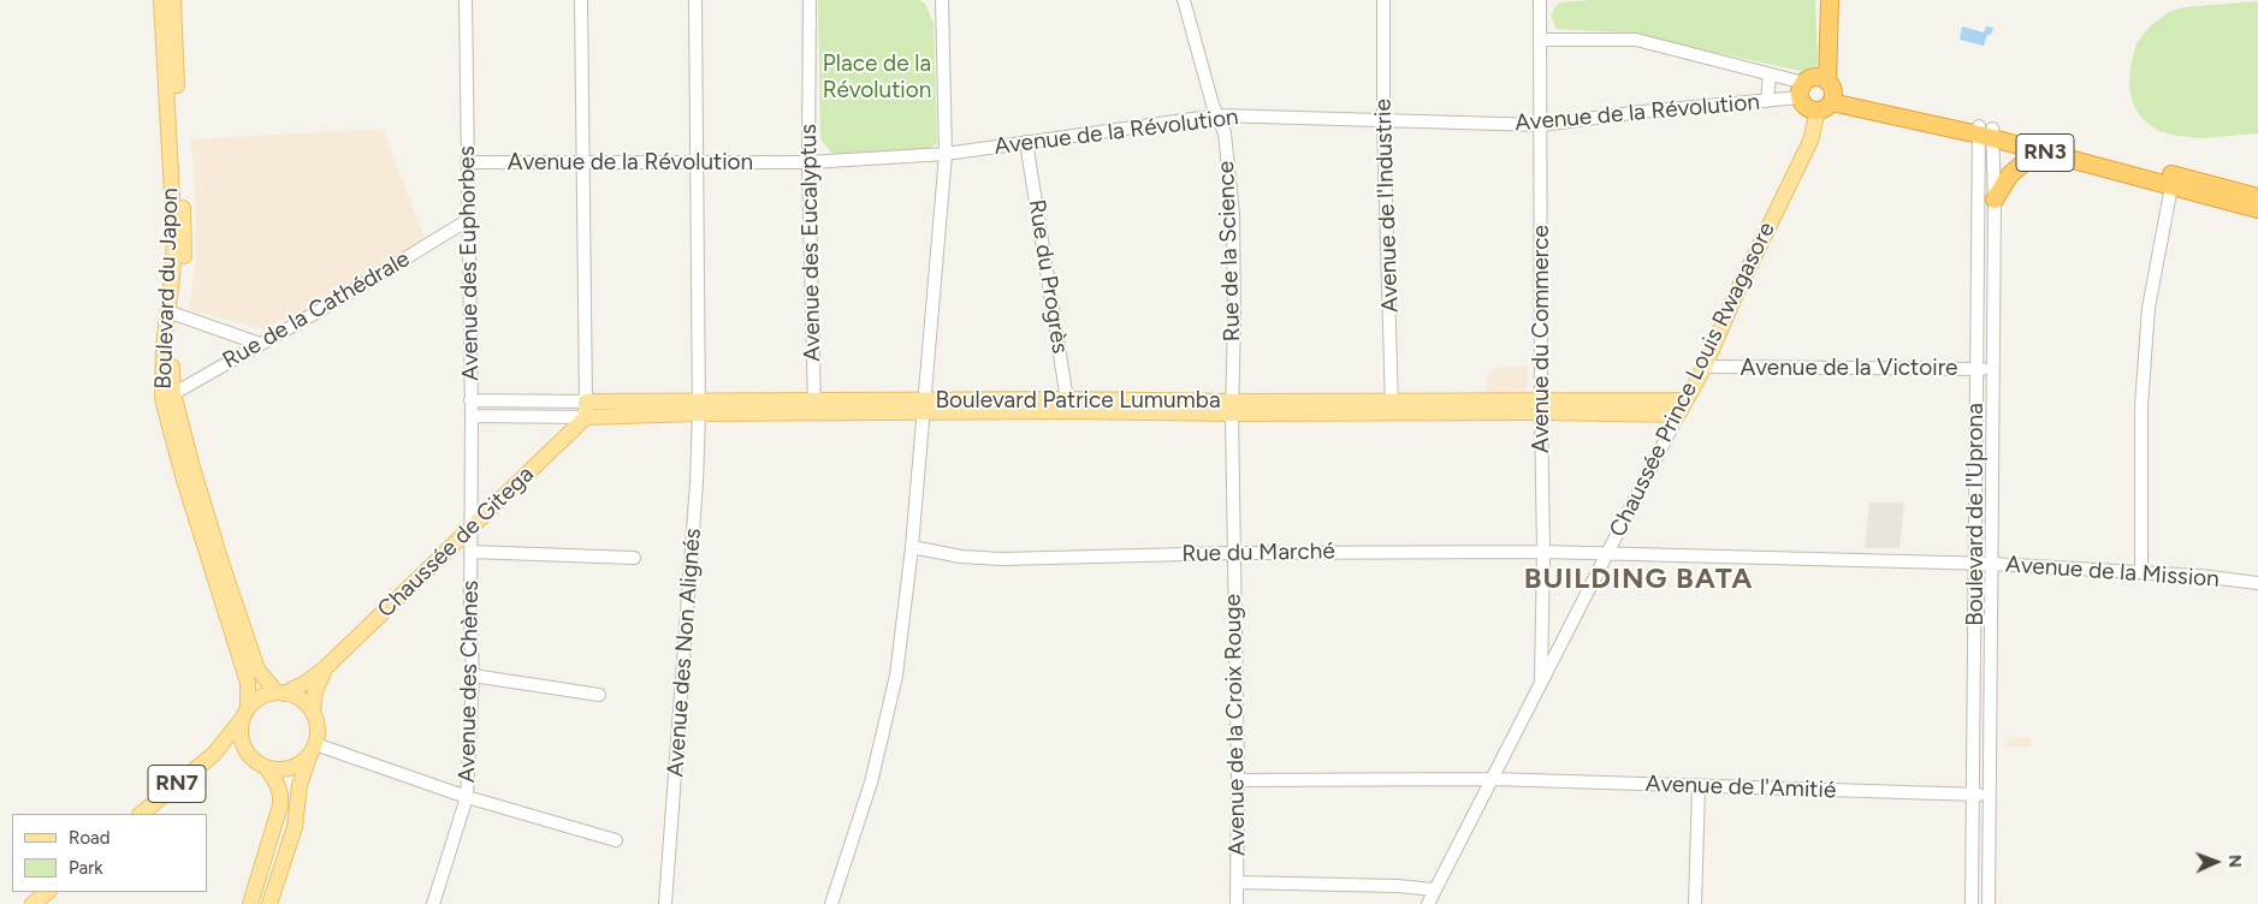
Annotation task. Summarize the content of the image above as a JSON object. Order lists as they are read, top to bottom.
{
  "streets": {
    "highway": ["RN3"],
    "main road": [
      "Boulevard du Japon",
      "Chaussée Prince Louis Rwagasore",
      "Boulevard Patrice Lumumba",
      "Chaussée de Gitega",
      "RN7"
    ],
    "street": [
      "Avenue de la Révolution",
      "Avenue de l'Industrie",
      "Avenue des Eucalyptus",
      "Rue de la Science",
      "Avenue des Euphorbes",
      "Rue du Progrès",
      "Rue de la Cathédrale",
      "Avenue du Commerce",
      "Avenue de la Victoire",
      "Boulevard de l'Uprona",
      "Rue du Marché",
      "Avenue de la Mission",
      "Avenue des Non Alignés",
      "Avenue des Chènes",
      "Avenue de la Croix Rouge",
      "Avenue de l'Amitié"
    ]
  },
  "crossings": [
    ["Avenue de la Révolution", "RN3"],
    ["Avenue de la Révolution", "Avenue de l'Industrie"],
    ["Avenue de la Révolution", "Avenue des Eucalyptus"],
    ["Avenue de la Révolution", "Rue de la Science"],
    ["Avenue de la Révolution", "Avenue des Euphorbes"],
    ["Avenue de la Révolution", "Rue du Progrès"],
    ["Avenue de la Révolution", "Avenue du Commerce"],
    ["Avenue de la Révolution", "Avenue des Non Alignés"],
    ["RN3", "Chaussée Prince Louis Rwagasore"],
    ["RN3", "Boulevard de l'Uprona"],
    ["Avenue de l'Industrie", "Boulevard Patrice Lumumba"],
    ["Avenue des Eucalyptus", "Boulevard Patrice Lumumba"],
    ["Rue de la Science", "Boulevard Patrice Lumumba"],
    ["Rue de la Science", "Avenue de la Croix Rouge"],
    ["Avenue des Euphorbes", "Rue de la Cathédrale"],
    ["Avenue des Euphorbes", "Boulevard Patrice Lumumba"],
    ["Avenue des Euphorbes", "Chaussée de Gitega"],
    ["Avenue des Euphorbes", "Avenue des Chènes"],
    ["Rue du Progrès", "Boulevard Patrice Lumumba"],
    ["Boulevard du Japon", "Rue de la Cathédrale"],
    ["Boulevard du Japon", "Chaussée de Gitega"],
    ["Boulevard du Japon", "RN7"],
    ["Avenue du Commerce", "Chaussée Prince Louis Rwagasore"],
    ["Avenue du Commerce", "Boulevard Patrice Lumumba"],
    ["Avenue du Commerce", "Rue du Marché"],
    ["Avenue de la Victoire", "Chaussée Prince Louis Rwagasore"],
    ["Avenue de la Victoire", "Boulevard de l'Uprona"],
    ["Chaussée Prince Louis Rwagasore", "Boulevard Patrice Lumumba"],
    ["Chaussée Prince Louis Rwagasore", "Rue du Marché"],
    ["Chaussée Prince Louis Rwagasore", "Avenue de la Mission"],
    ["Chaussée Prince Louis Rwagasore", "Avenue de l'Amitié"],
    ["Boulevard Patrice Lumumba", "Chaussée de Gitega"],
    ["Boulevard Patrice Lumumba", "Avenue des Non Alignés"],
    ["Boulevard Patrice Lumumba", "Avenue de la Croix Rouge"],
    ["Boulevard de l'Uprona", "Avenue de la Mission"],
    ["Boulevard de l'Uprona", "Avenue de l'Amitié"],
    ["Chaussée de Gitega", "Avenue des Chènes"],
    ["Chaussée de Gitega", "RN7"],
    ["Rue du Marché", "Avenue de la Mission"],
    ["Rue du Marché", "Avenue de la Croix Rouge"],
    ["Avenue de la Croix Rouge", "Avenue de l'Amitié"]
  ],
  "districts": ["BUILDING BATA"],
  "parks": ["Place de la Révolution"],
  "legend": ["Road", "Park"],
  "north": "right"
}
